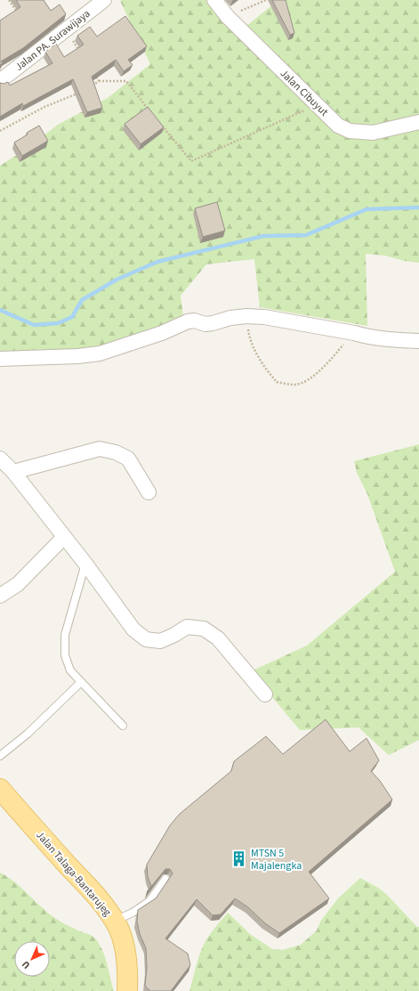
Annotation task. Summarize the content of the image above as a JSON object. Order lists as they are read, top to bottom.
{
  "streets": {
    "main road": ["Jalan Talaga-Bantarujeg"],
    "street": ["Jalan PA. Surawijaya", "Jalan Cibuyut"]
  },
  "places": {
    "building": ["MTSN 5 Majalengka"]
  },
  "north": "bottom left"
}
